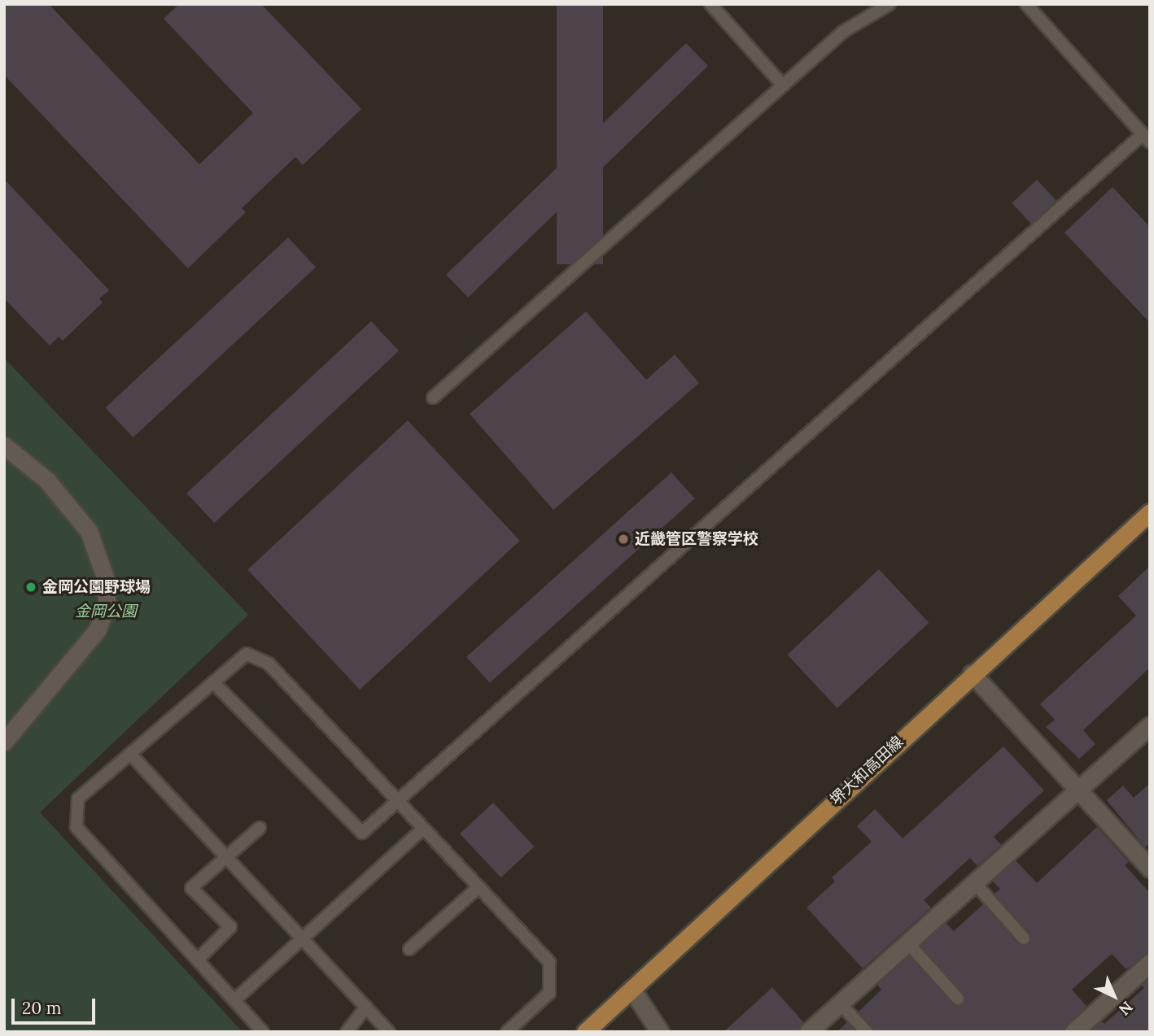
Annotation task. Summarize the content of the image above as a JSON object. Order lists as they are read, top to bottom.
{
  "streets": {
    "main road": ["堺大和高田線"]
  },
  "parks": ["金岡公園"],
  "places": ["近畿管区警察学校", "金岡公園野球場"],
  "scale_bar": "20 m",
  "north": "bottom right"
}
